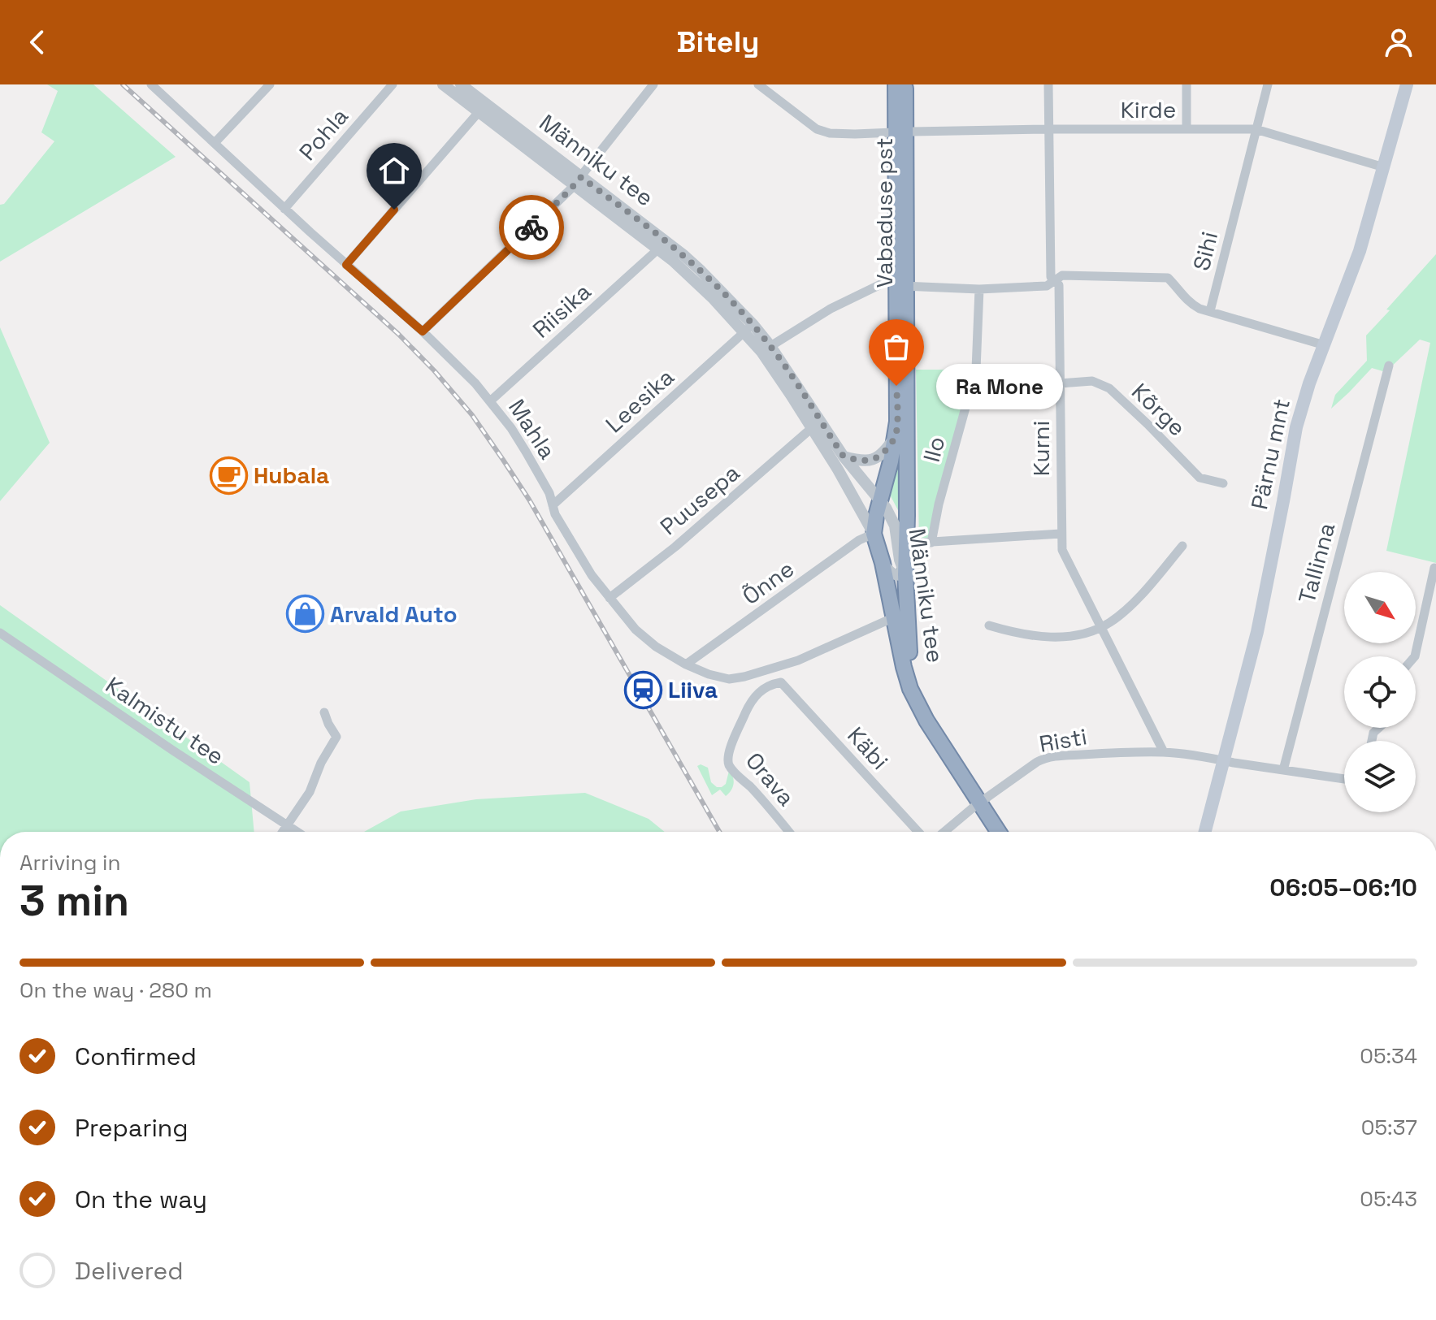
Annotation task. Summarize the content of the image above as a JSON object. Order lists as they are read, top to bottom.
{
  "streets": {
    "highway": ["Männiku tee", "Vabaduse pst"],
    "main road": ["Pärnu mnt"],
    "street": [
      "Kirde",
      "Pohla",
      "Sihi",
      "Riisika",
      "Leesika",
      "Kõrge",
      "Mahla",
      "Kurni",
      "Ilo",
      "Puusepa",
      "Tallinna",
      "Õnne",
      "Kalmistu tee",
      "Risti",
      "Käbi",
      "Orava"
    ]
  },
  "crossings": [
    ["Kirde", "Vabaduse pst"],
    ["Kirde", "Sihi"],
    ["Kirde", "Kurni"],
    ["Kirde", "Pärnu mnt"],
    ["Pohla", "Mahla"],
    ["Männiku tee", "Vabaduse pst"],
    ["Männiku tee", "Riisika"],
    ["Männiku tee", "Leesika"],
    ["Männiku tee", "Mahla"],
    ["Männiku tee", "Puusepa"],
    ["Männiku tee", "Õnne"],
    ["Männiku tee", "Risti"],
    ["Vabaduse pst", "Õnne"],
    ["Riisika", "Mahla"],
    ["Leesika", "Mahla"],
    ["Kõrge", "Kurni"],
    ["Mahla", "Puusepa"],
    ["Mahla", "Õnne"],
    ["Kurni", "Risti"],
    ["Pärnu mnt", "Risti"],
    ["Tallinna", "Risti"],
    ["Käbi", "Orava"]
  ],
  "places": {
    "other": ["Ra Mone"],
    "cafe": ["Hubala"],
    "shop": ["Arvald Auto"],
    "station": ["Liiva"]
  },
  "north": "bottom right",
  "page": {
    "header": "Bitely",
    "bubble": "Ra Mone",
    "heading": ["3 min", "Arriving in", "06:05–06:10"],
    "bar": "On the way · 280 m",
    "list": [
      ["Confirmed", "05:34"],
      ["Preparing", "05:37"],
      ["On the way", "05:43"],
      "Delivered"
    ]
  }
}
